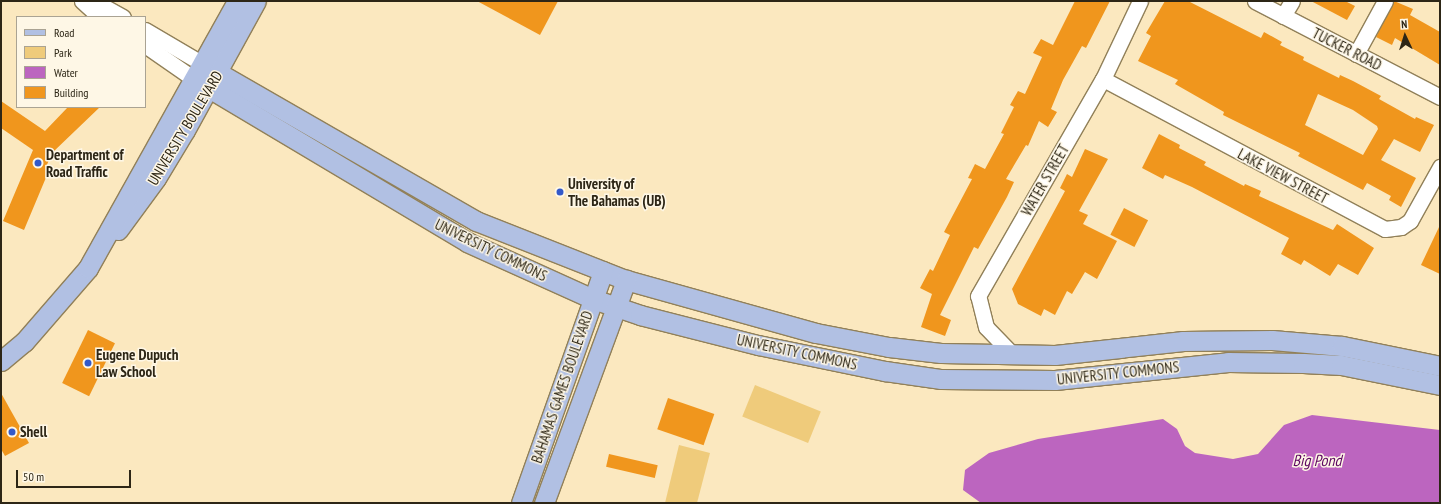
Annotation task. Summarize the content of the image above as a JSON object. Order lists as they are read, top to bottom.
{
  "streets": {
    "main road": ["UNIVERSITY BOULEVARD", "UNIVERSITY COMMONS", "BAHAMAS GAMES BOULEVARD"],
    "street": ["TUCKER ROAD", "LAKE VIEW STREET", "WATER STREET"]
  },
  "crossings": [
    ["UNIVERSITY BOULEVARD", "UNIVERSITY COMMONS"],
    ["LAKE VIEW STREET", "WATER STREET"],
    ["WATER STREET", "UNIVERSITY COMMONS"],
    ["UNIVERSITY COMMONS", "BAHAMAS GAMES BOULEVARD"]
  ],
  "water": ["Big Pond"],
  "places": [
    "Department of Road Traffic",
    "University of The Bahamas (UB)",
    "Eugene Dupuch Law School",
    "Shell"
  ],
  "legend": [
    "Road",
    "Park",
    "Water",
    "Building"
  ],
  "scale_bar": "50 m",
  "north": "top"
}
